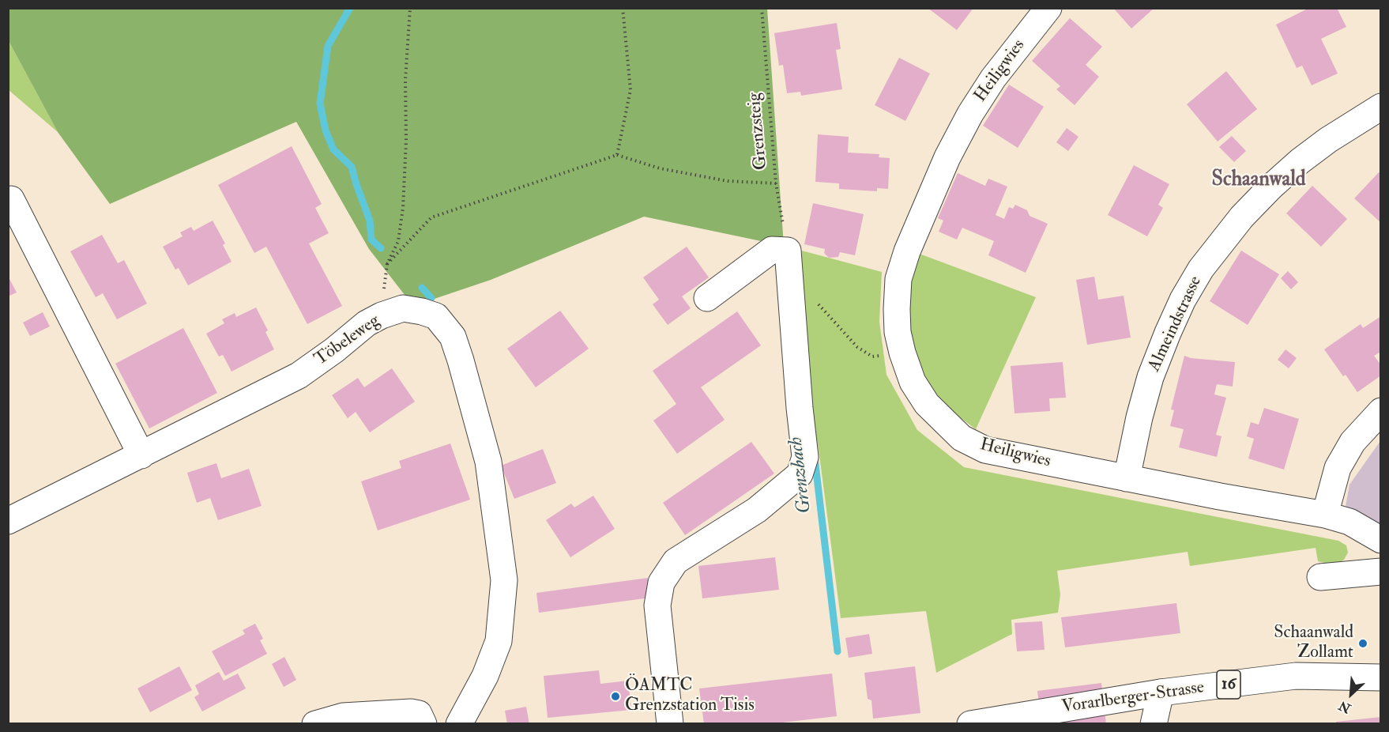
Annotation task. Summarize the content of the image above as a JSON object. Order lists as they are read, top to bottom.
{
  "streets": {
    "street": [
      "Heiligwies",
      "Almeindstrasse",
      "Töbeleweg",
      "16",
      "Vorarlberger-Strasse"
    ],
    "path": ["Grenzsteig"]
  },
  "crossings": [
    ["Heiligwies", "Almeindstrasse"]
  ],
  "districts": ["Schaanwald"],
  "water": ["Grenzbach"],
  "places": ["Schaanwald Zollamt", "ÖAMTC Grenzstation Tisis"],
  "north": "bottom left"
}
